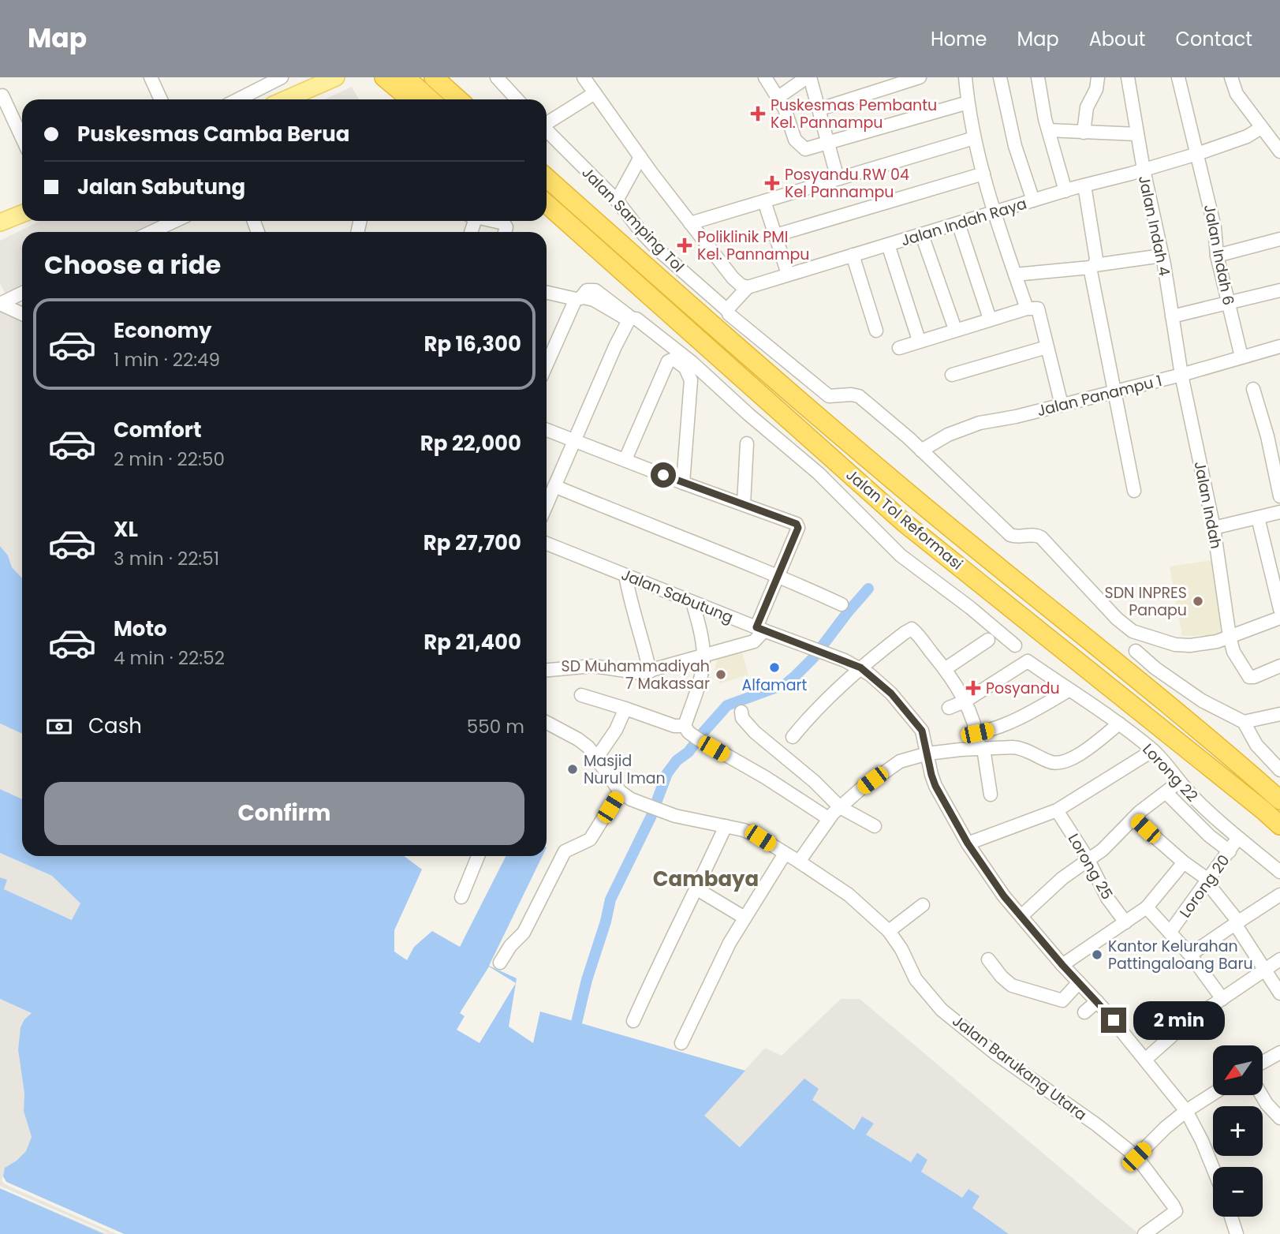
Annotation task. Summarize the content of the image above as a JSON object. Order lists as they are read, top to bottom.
{
  "streets": {
    "highway": ["Jalan Tol Reformasi"],
    "street": [
      "Jalan Samping Tol",
      "Jalan Indah Raya",
      "Jalan Indah 4",
      "Jalan Indah 6",
      "Jalan Panampu 1",
      "Jalan Indah",
      "Jalan Sabutung",
      "Lorong 22",
      "Lorong 25",
      "Lorong 20",
      "Jalan Barukang Utara"
    ]
  },
  "crossings": [
    ["Jalan Samping Tol", "Jalan Panampu 1"],
    ["Jalan Samping Tol", "Jalan Indah"],
    ["Jalan Indah Raya", "Jalan Indah 4"],
    ["Jalan Indah Raya", "Jalan Indah 6"],
    ["Jalan Indah 4", "Jalan Panampu 1"],
    ["Jalan Indah 4", "Jalan Indah"],
    ["Jalan Indah 6", "Jalan Panampu 1"],
    ["Jalan Panampu 1", "Jalan Indah"],
    ["Lorong 22", "Lorong 20"]
  ],
  "districts": ["Cambaya"],
  "places": {
    "health": [
      "Puskesmas Pembantu Kel. Pannampu",
      "Posyandu RW 04 Kel Pannampu",
      "Poliklinik PMI Kel. Pannampu",
      "Posyandu"
    ],
    "other": [
      "SDN INPRES Panapu",
      "Alfamart",
      "SD Muhammadiyah 7 Makassar",
      "Masjid Nurul Iman",
      "Kantor Kelurahan Pattingaloang Baru"
    ]
  },
  "north": "bottom left",
  "page": {
    "header": "Map",
    "nav": [
      "Home",
      "Map",
      "About",
      "Contact"
    ],
    "banner": ["Puskesmas Camba Berua", "Jalan Sabutung"],
    "heading": "Choose a ride",
    "list": [
      {
        "name": "Economy",
        "note": "1 min · 22:49",
        "value": "Rp 16,300"
      },
      {
        "name": "Comfort",
        "note": "2 min · 22:50",
        "value": "Rp 22,000"
      },
      {
        "name": "XL",
        "note": "3 min · 22:51",
        "value": "Rp 27,700"
      },
      {
        "name": "Moto",
        "note": "4 min · 22:52",
        "value": "Rp 21,400"
      }
    ],
    "pay": ["Cash", "550 m"],
    "buttons": "Confirm",
    "bubble": "2 min",
    "map_buttons": ["+", "−"]
  }
}
